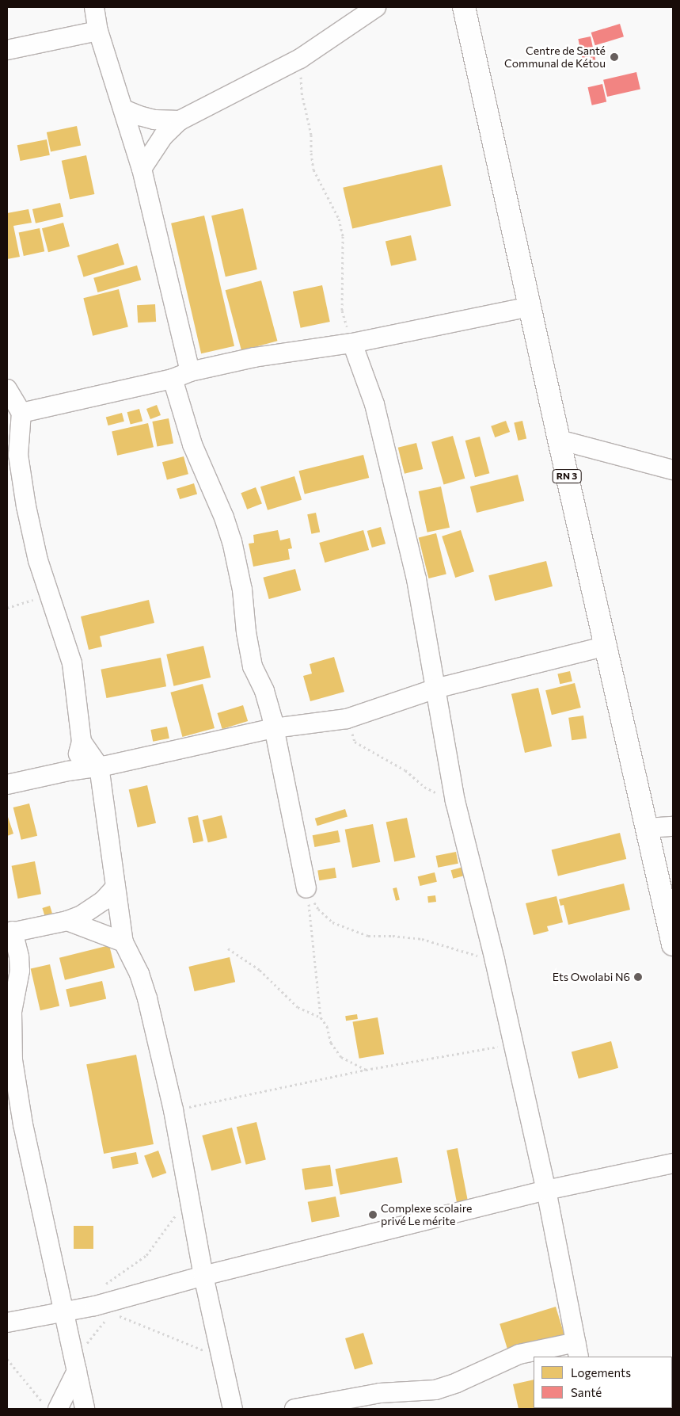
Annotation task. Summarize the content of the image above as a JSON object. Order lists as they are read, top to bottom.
{
  "streets": {
    "main road": ["RN 3"]
  },
  "places": ["Centre de Santé Communal de Kétou", "Ets Owolabi N6", "Complexe scolaire privé Le mérite"],
  "legend": ["Logements", "Santé"]
}
